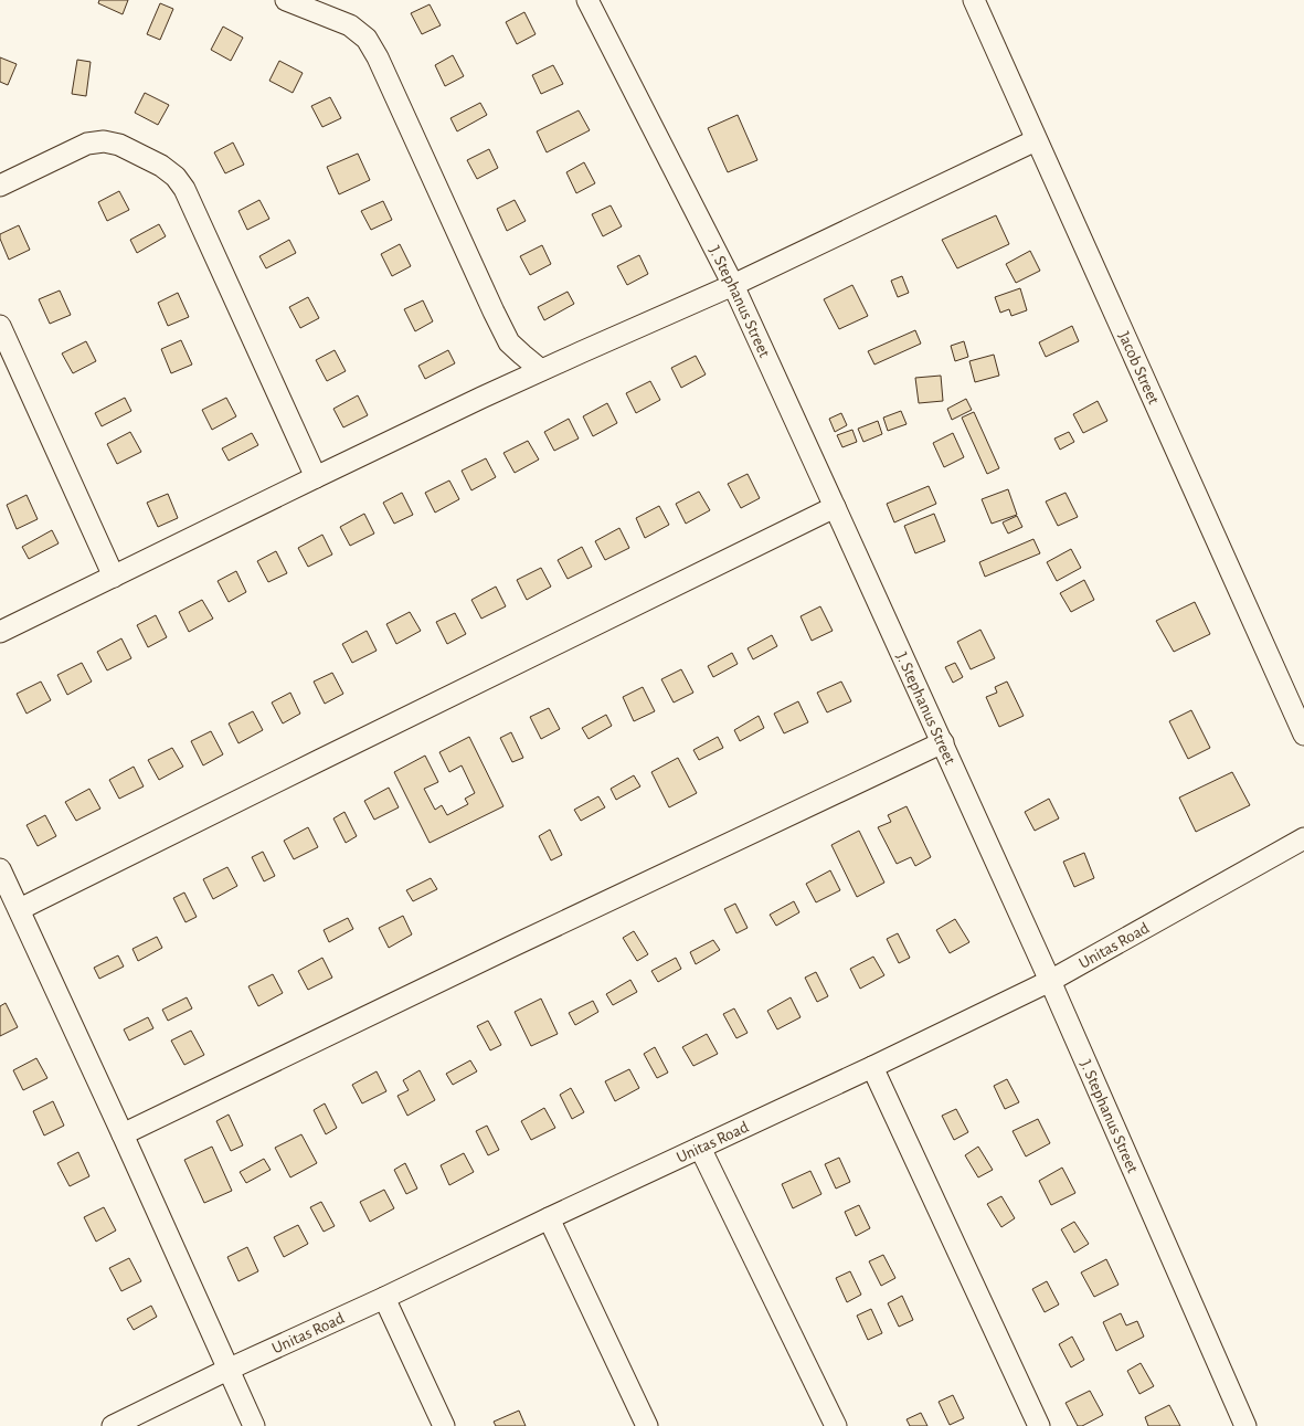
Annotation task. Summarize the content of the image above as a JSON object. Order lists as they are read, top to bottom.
{
  "streets": {
    "street": ["J. Stephanus Street", "Jacob Street", "Unitas Road"]
  },
  "crossings": [
    ["J. Stephanus Street", "Unitas Road"]
  ]
}
